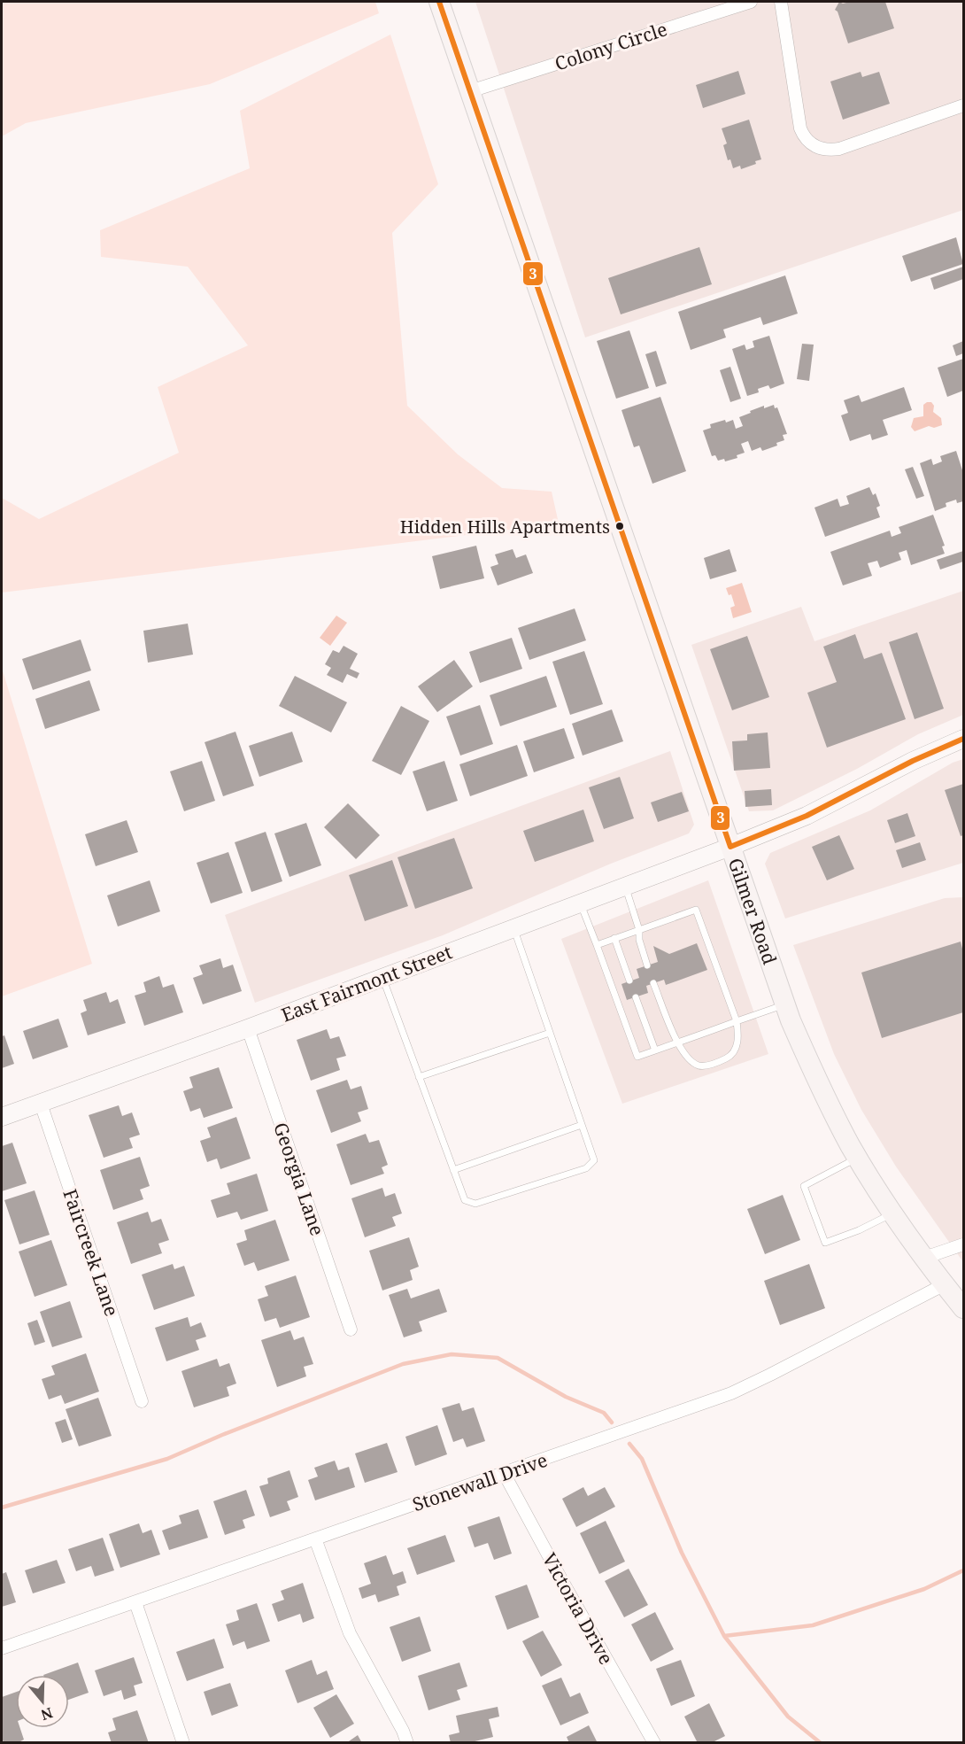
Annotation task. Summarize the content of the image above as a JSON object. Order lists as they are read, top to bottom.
{
  "streets": {
    "main road": ["Gilmer Road"],
    "street": [
      "Colony Circle",
      "East Fairmont Street",
      "Georgia Lane",
      "Faircreek Lane",
      "Stonewall Drive",
      "Victoria Drive"
    ]
  },
  "crossings": [
    ["Colony Circle", "Gilmer Road"],
    ["Gilmer Road", "East Fairmont Street"],
    ["Gilmer Road", "Stonewall Drive"],
    ["East Fairmont Street", "Georgia Lane"],
    ["East Fairmont Street", "Faircreek Lane"],
    ["Stonewall Drive", "Victoria Drive"]
  ],
  "places": ["Hidden Hills Apartments"],
  "lines": ["transit line 3"],
  "north": "bottom"
}
